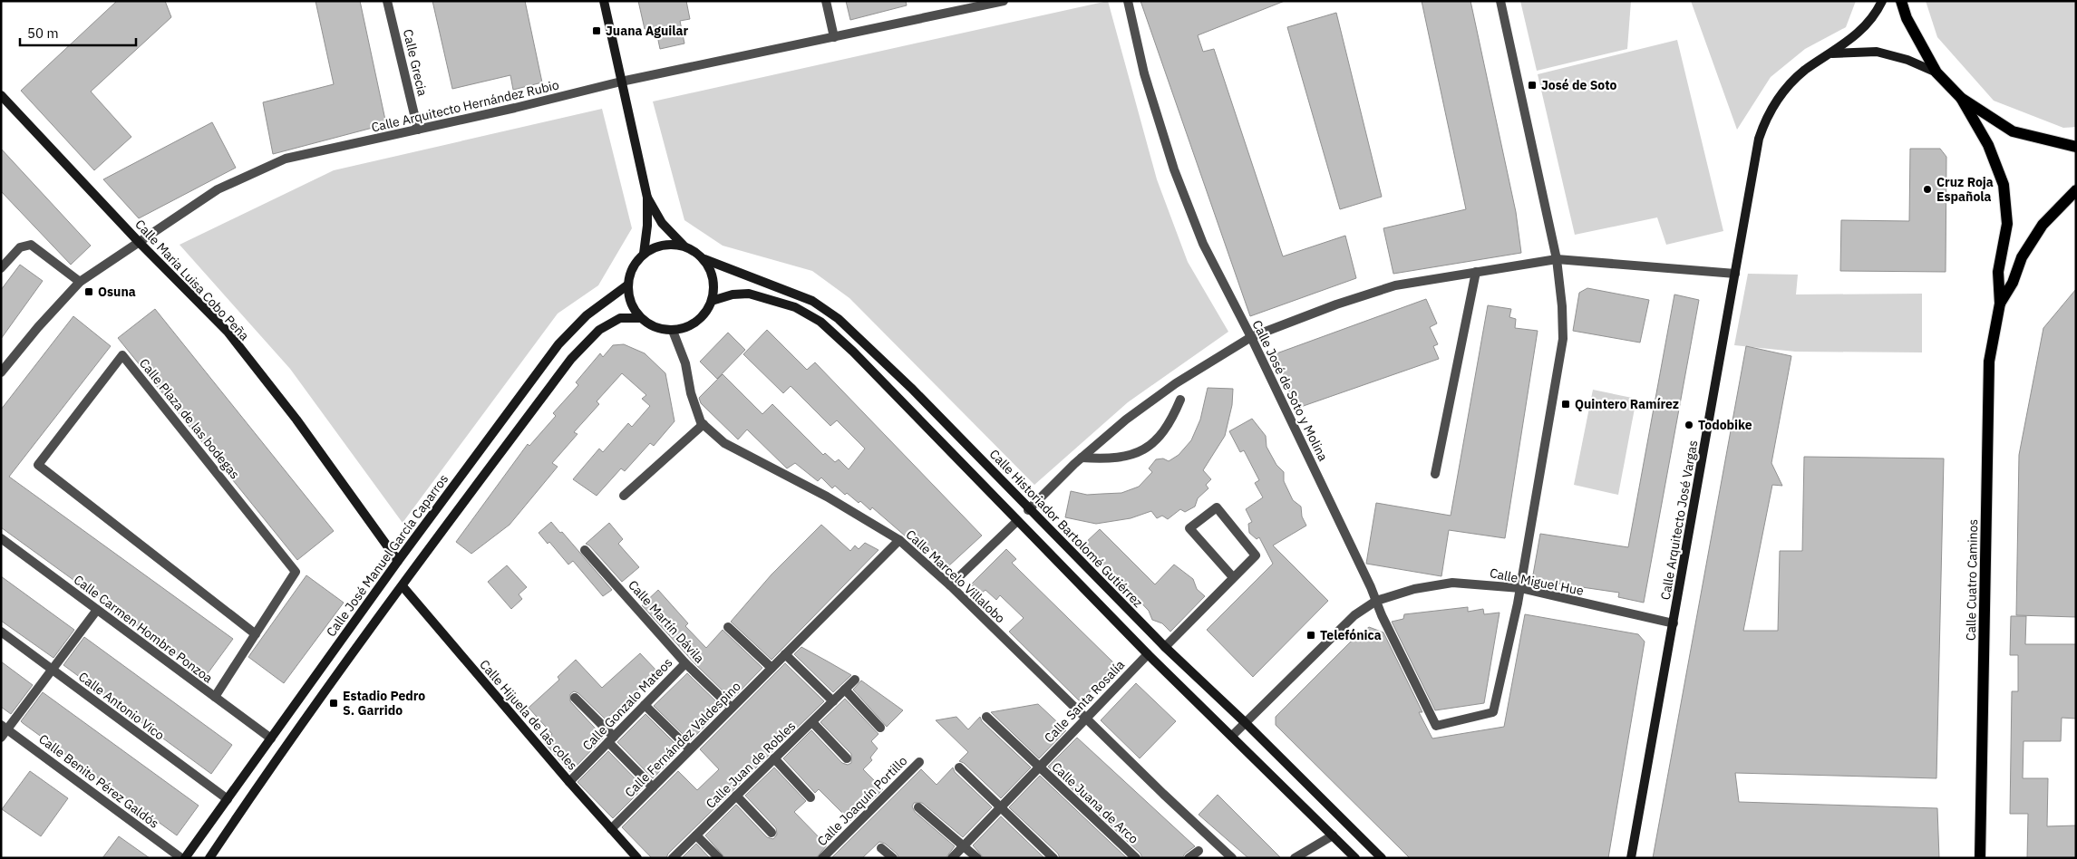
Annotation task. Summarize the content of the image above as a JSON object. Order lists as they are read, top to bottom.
{
  "streets": {
    "main road": ["Calle Cuatro Caminos"],
    "street": [
      "Calle Grecia",
      "Calle Arquitecto Hernández Rubio",
      "Calle Maria Luisa Cobo Peña",
      "Calle José de Soto y Molina",
      "Calle Plaza de las bodegas",
      "Calle Arquitecto José Vargas",
      "Calle Historiador Bartolomé Gutiérrez",
      "Calle José Manuel García Caparros",
      "Calle Marcelo Villalobo",
      "Calle Miguel Hue",
      "Calle Martín Dávila",
      "Calle Carmen Hombre Ponzoa",
      "Calle Santa Rosalía",
      "Calle Gonzalo Mateos",
      "Calle Antonio Vico",
      "Calle Hijuela de las coles",
      "Calle Fernández Valdespino",
      "Calle Juan de Robles",
      "Calle Benito Pérez Galdós",
      "Calle Joaquín Portillo",
      "Calle Juana de Arco"
    ]
  },
  "crossings": [
    ["Calle Grecia", "Calle Arquitecto Hernández Rubio"],
    ["Calle Arquitecto Hernández Rubio", "Calle Maria Luisa Cobo Peña"],
    ["Calle Maria Luisa Cobo Peña", "Calle José Manuel García Caparros"],
    ["Calle José de Soto y Molina", "Calle Miguel Hue"],
    ["Calle Plaza de las bodegas", "Calle Carmen Hombre Ponzoa"],
    ["Calle Arquitecto José Vargas", "Calle Miguel Hue"],
    ["Calle Historiador Bartolomé Gutiérrez", "Calle José Manuel García Caparros"],
    ["Calle Historiador Bartolomé Gutiérrez", "Calle Marcelo Villalobo"],
    ["Calle Historiador Bartolomé Gutiérrez", "Calle Miguel Hue"],
    ["Calle José Manuel García Caparros", "Calle Marcelo Villalobo"],
    ["Calle José Manuel García Caparros", "Calle Carmen Hombre Ponzoa"],
    ["Calle José Manuel García Caparros", "Calle Antonio Vico"],
    ["Calle Marcelo Villalobo", "Calle Santa Rosalía"],
    ["Calle Marcelo Villalobo", "Calle Fernández Valdespino"],
    ["Calle Martín Dávila", "Calle Gonzalo Mateos"],
    ["Calle Martín Dávila", "Calle Fernández Valdespino"],
    ["Calle Santa Rosalía", "Calle Juana de Arco"],
    ["Calle Gonzalo Mateos", "Calle Hijuela de las coles"],
    ["Calle Hijuela de las coles", "Calle Fernández Valdespino"]
  ],
  "places": {
    "transit": [
      "Juana Aguilar",
      "José de Soto",
      "Osuna",
      "Quintero Ramírez",
      "Telefónica",
      "Estadio Pedro S. Garrido"
    ],
    "other": ["Cruz Roja Española", "Todobike"]
  },
  "scale_bar": "50 m"
}
